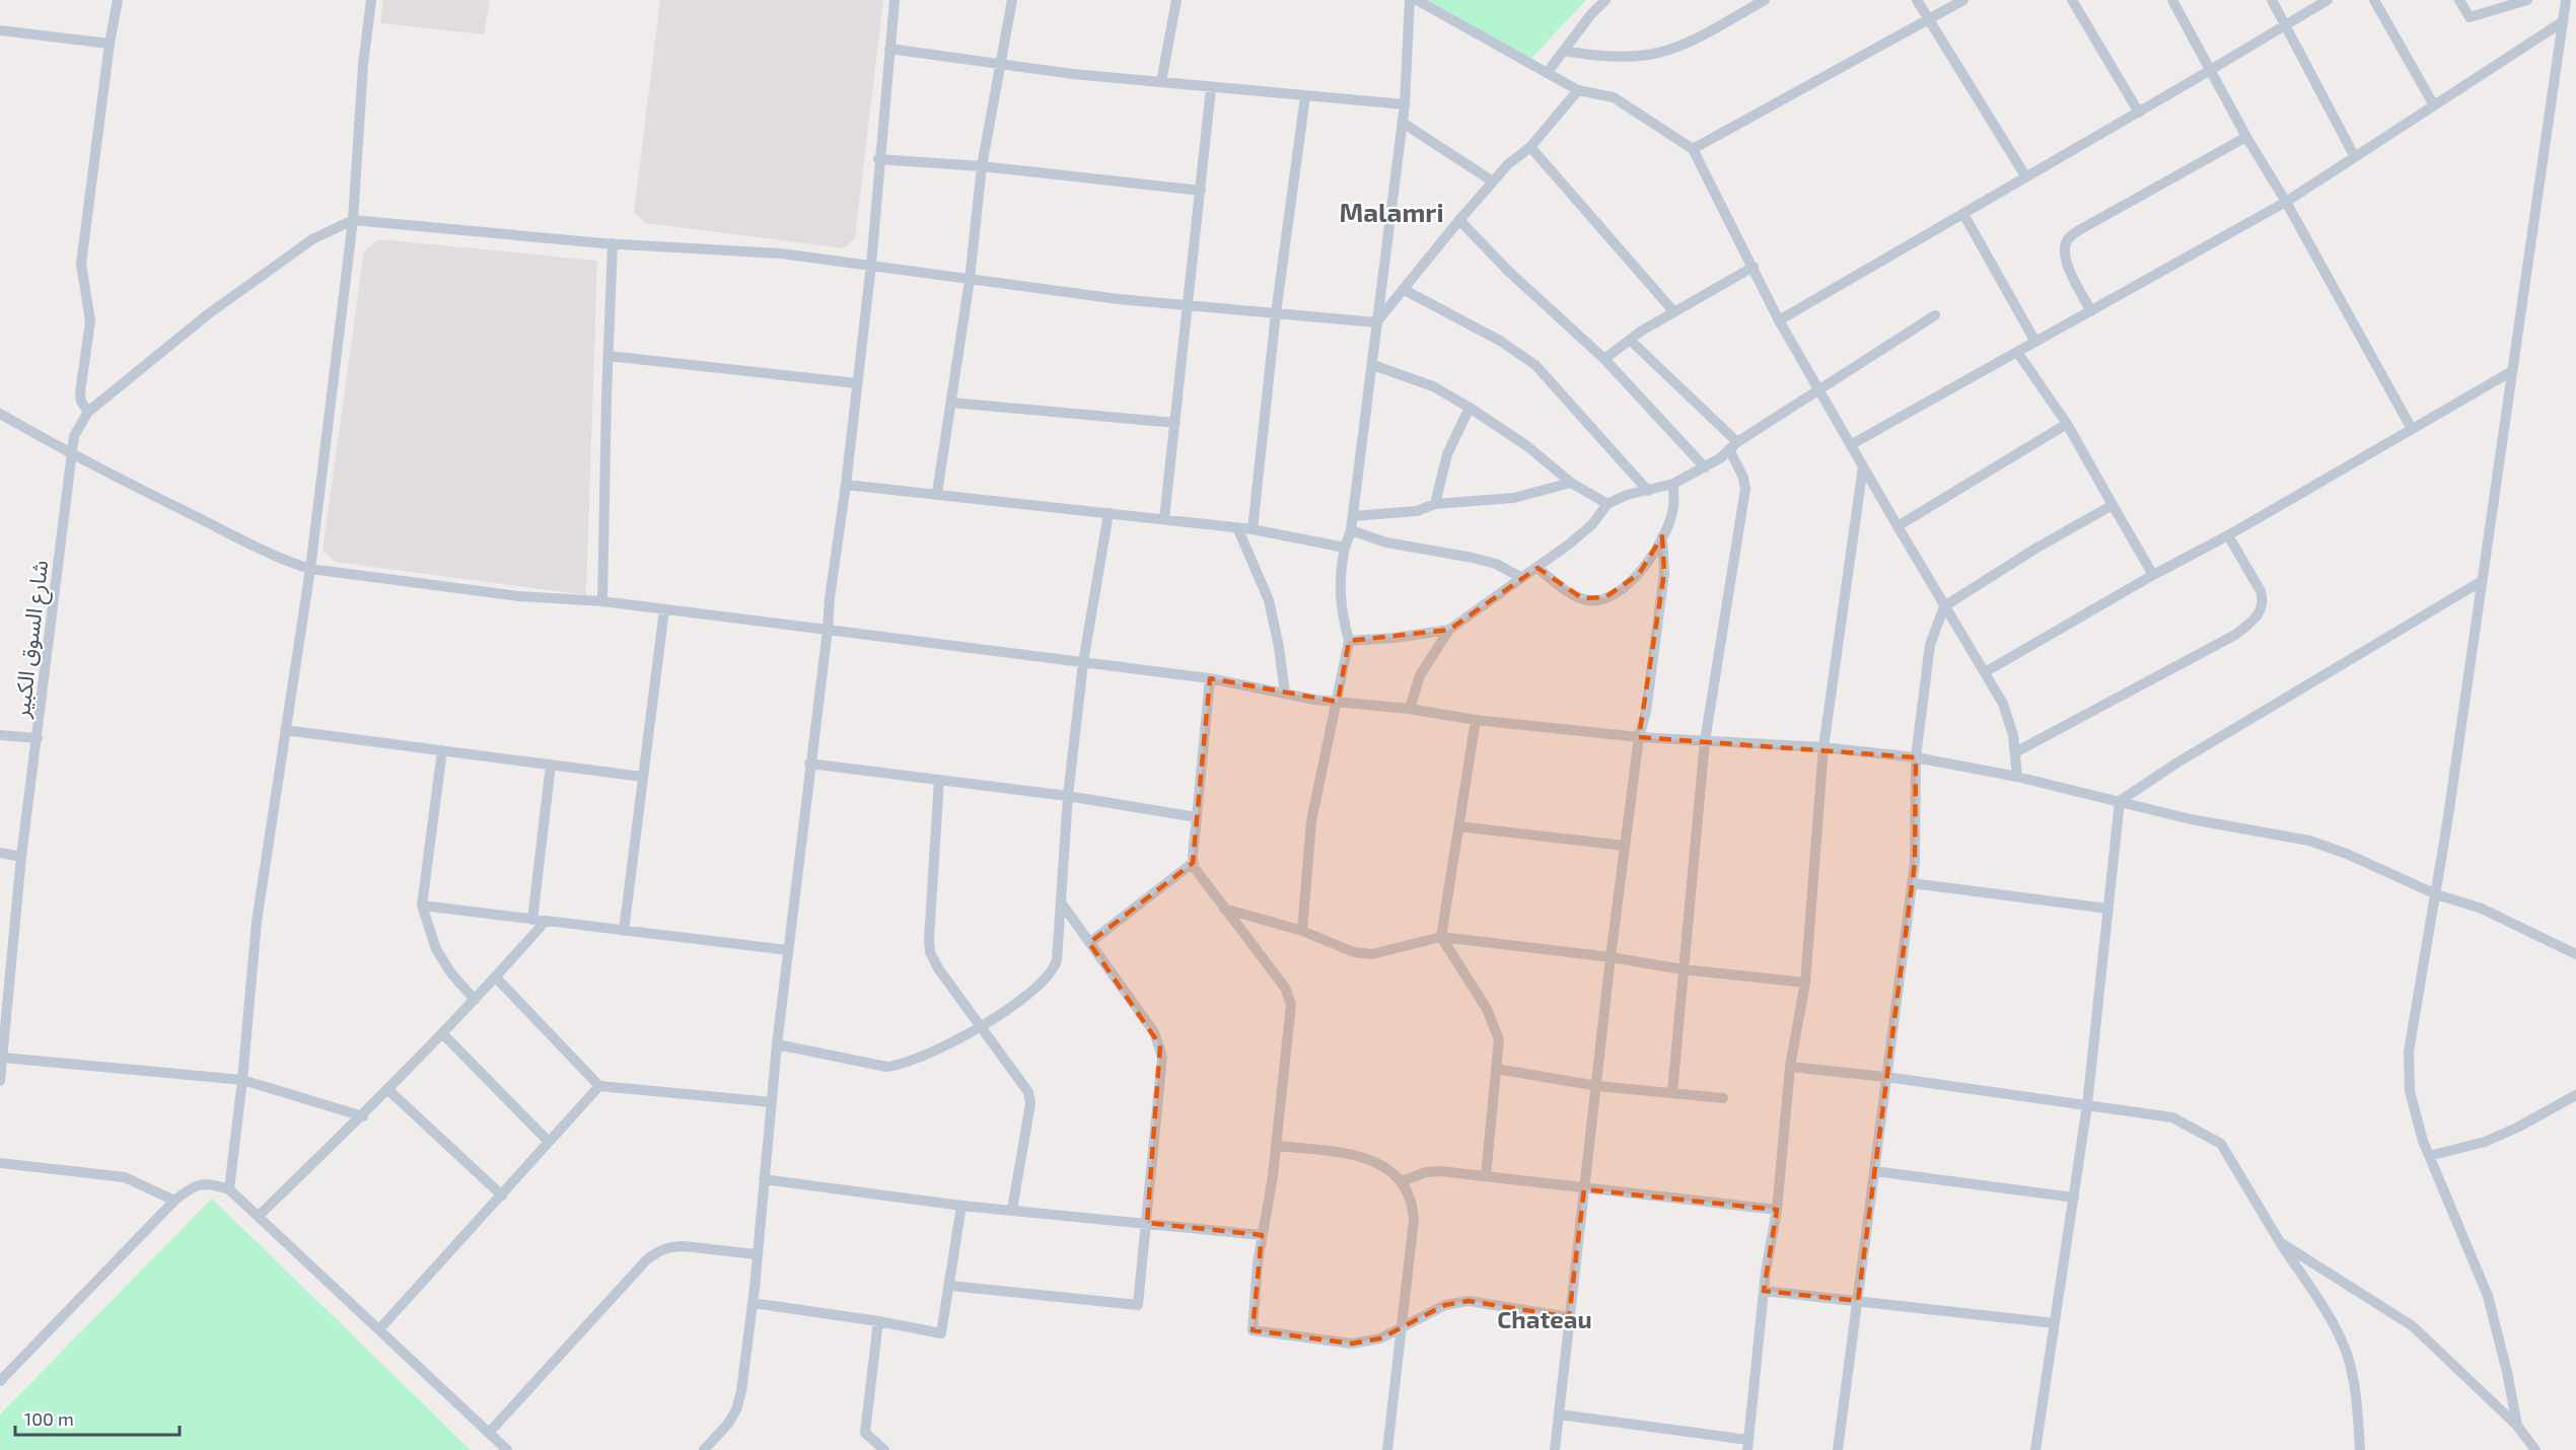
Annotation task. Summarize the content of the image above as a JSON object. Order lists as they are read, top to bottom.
{
  "streets": {
    "street": ["شارع السوق الكبير"]
  },
  "districts": ["Malamri", "Chateau"],
  "scale_bar": "100 m"
}
